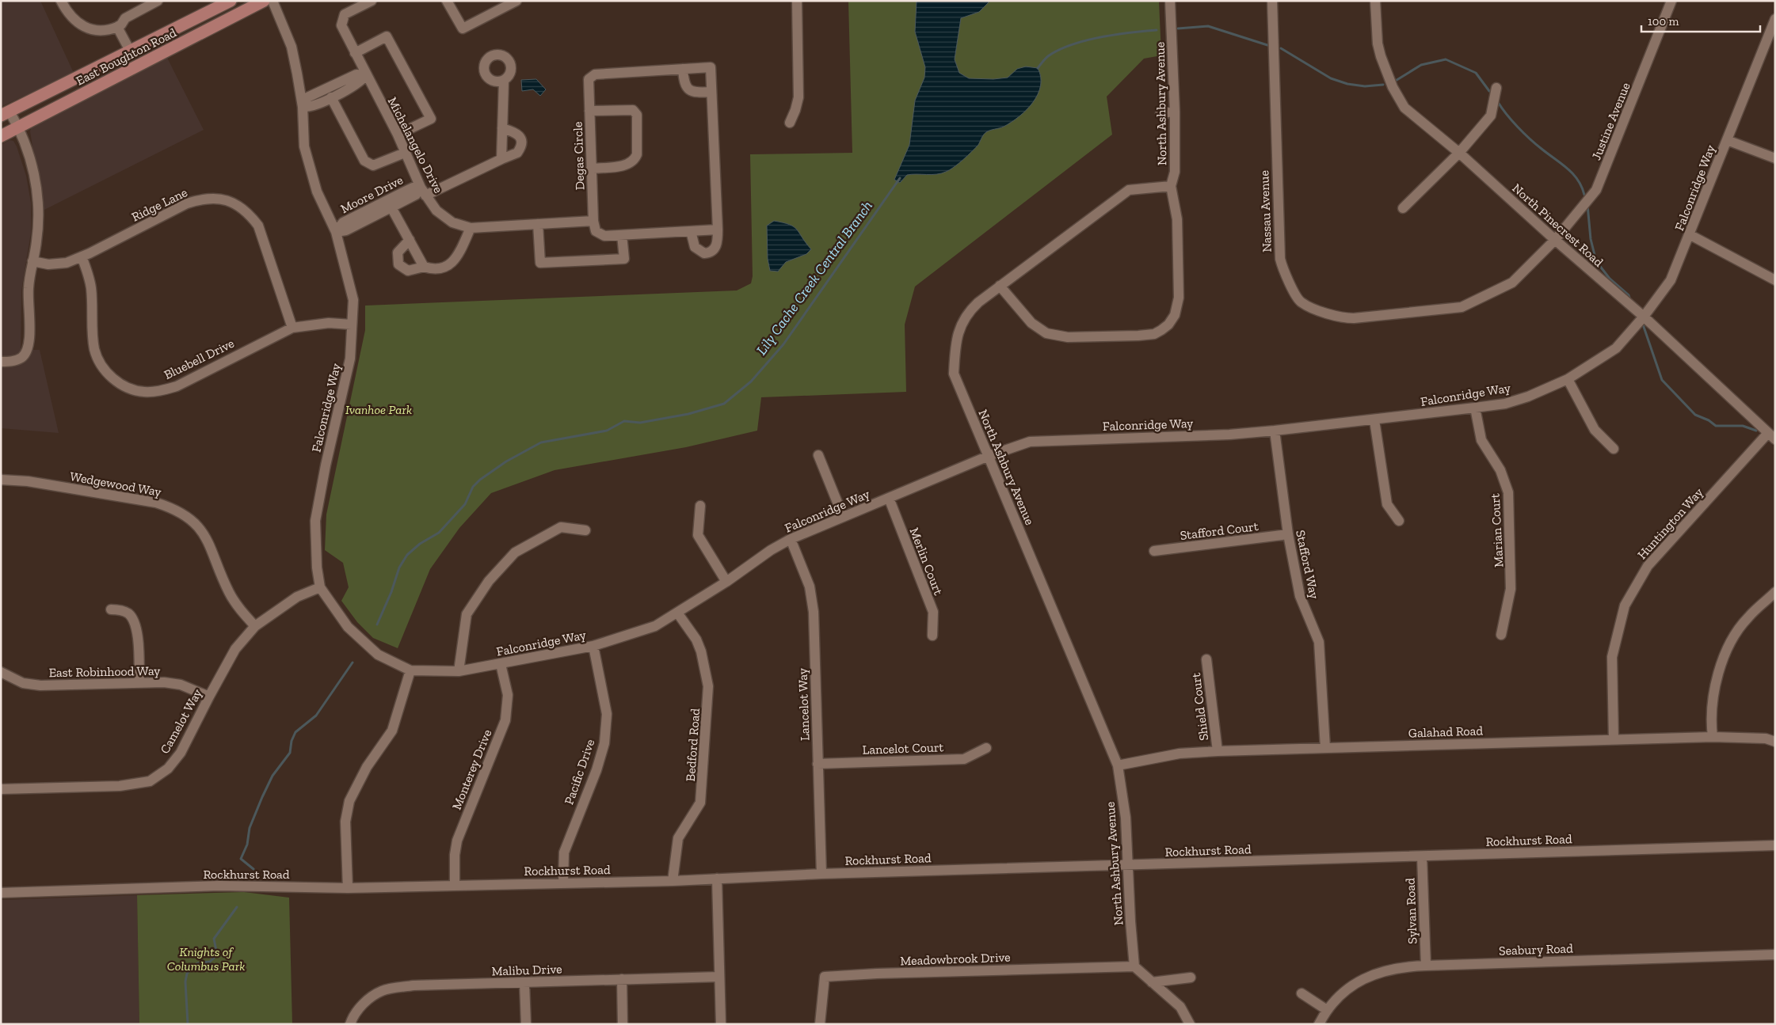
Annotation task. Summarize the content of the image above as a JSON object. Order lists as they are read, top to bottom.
{
  "streets": {
    "main road": ["East Boughton Road"],
    "street": [
      "North Ashbury Avenue",
      "Justine Avenue",
      "Michelangelo Drive",
      "Degas Circle",
      "Falconridge Way",
      "Moore Drive",
      "Ridge Lane",
      "Nassau Avenue",
      "North Pinecrest Road",
      "Bluebell Drive",
      "Wedgewood Way",
      "Huntington Way",
      "Stafford Court",
      "Marian Court",
      "Merlin Court",
      "Stafford Way",
      "East Robinhood Way",
      "Lancelot Way",
      "Shield Court",
      "Camelot Way",
      "Galahad Road",
      "Bedford Road",
      "Lancelot Court",
      "Monterey Drive",
      "Pacific Drive",
      "Rockhurst Road",
      "Sylvan Road",
      "Seabury Road",
      "Meadowbrook Drive",
      "Malibu Drive"
    ]
  },
  "crossings": [
    ["North Ashbury Avenue", "Falconridge Way"],
    ["North Ashbury Avenue", "Galahad Road"],
    ["North Ashbury Avenue", "Rockhurst Road"],
    ["North Ashbury Avenue", "Meadowbrook Drive"],
    ["Justine Avenue", "Nassau Avenue"],
    ["Justine Avenue", "North Pinecrest Road"],
    ["Michelangelo Drive", "Degas Circle"],
    ["Michelangelo Drive", "Moore Drive"],
    ["Falconridge Way", "Moore Drive"],
    ["Falconridge Way", "North Pinecrest Road"],
    ["Falconridge Way", "Bluebell Drive"],
    ["Falconridge Way", "Marian Court"],
    ["Falconridge Way", "Merlin Court"],
    ["Falconridge Way", "Stafford Way"],
    ["Falconridge Way", "Lancelot Way"],
    ["Falconridge Way", "Camelot Way"],
    ["Falconridge Way", "Bedford Road"],
    ["Falconridge Way", "Monterey Drive"],
    ["Falconridge Way", "Pacific Drive"],
    ["Ridge Lane", "Bluebell Drive"],
    ["Nassau Avenue", "North Pinecrest Road"],
    ["North Pinecrest Road", "Huntington Way"],
    ["Wedgewood Way", "Camelot Way"],
    ["Huntington Way", "Galahad Road"],
    ["Stafford Court", "Stafford Way"],
    ["Stafford Way", "Galahad Road"],
    ["East Robinhood Way", "Camelot Way"],
    ["Lancelot Way", "Lancelot Court"],
    ["Lancelot Way", "Rockhurst Road"],
    ["Shield Court", "Galahad Road"],
    ["Bedford Road", "Rockhurst Road"],
    ["Monterey Drive", "Rockhurst Road"],
    ["Pacific Drive", "Rockhurst Road"],
    ["Rockhurst Road", "Sylvan Road"],
    ["Sylvan Road", "Seabury Road"]
  ],
  "water": ["Lily Cache Creek Central Branch"],
  "parks": ["Ivanhoe Park", "Knights of Columbus Park"],
  "scale_bar": "100 m"
}
